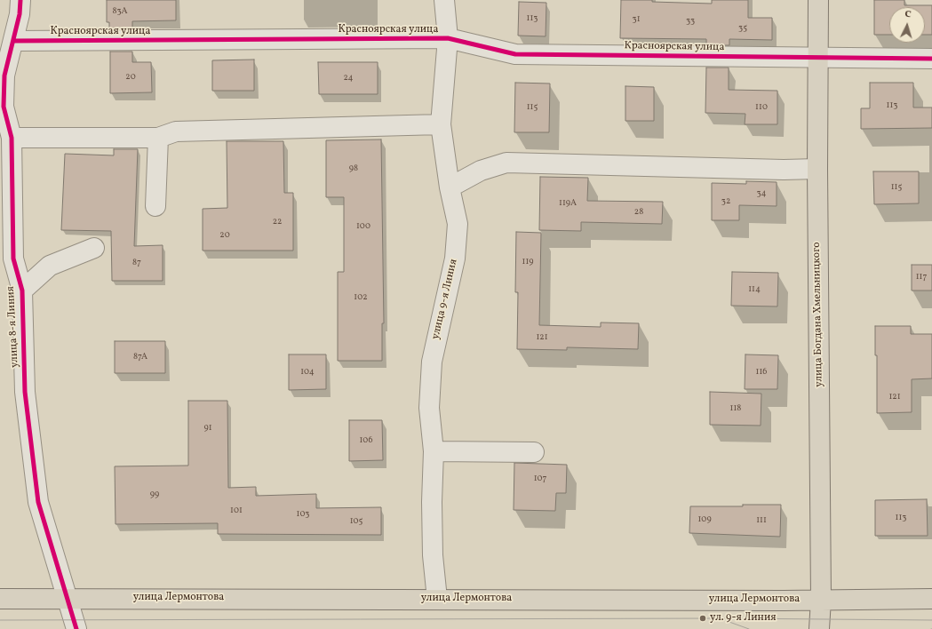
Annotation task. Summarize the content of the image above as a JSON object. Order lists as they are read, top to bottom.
{
  "streets": {
    "main road": ["улица Богдана Хмельницкого", "улица Лермонтова"],
    "street": ["Красноярская улица", "улица 9-я Линия", "улица 8-я Линия"]
  },
  "crossings": [
    ["Красноярская улица", "улица 9-я Линия"],
    ["Красноярская улица", "улица Богдана Хмельницкого"],
    ["Красноярская улица", "улица 8-я Линия"],
    ["улица 9-я Линия", "улица Лермонтова"],
    ["улица Богдана Хмельницкого", "улица Лермонтова"],
    ["улица 8-я Линия", "улица Лермонтова"]
  ],
  "places": ["ул. 9-я Линия"],
  "house_numbers": [
    "83А",
    "113",
    "31",
    "33",
    "35",
    "20",
    "24",
    "113",
    "115",
    "110",
    "98",
    "115",
    "34",
    "32",
    "119А",
    "28",
    "22",
    "100",
    "20",
    "119",
    "87",
    "117",
    "114",
    "102",
    "121",
    "87А",
    "104",
    "116",
    "121",
    "118",
    "91",
    "106",
    "107",
    "99",
    "101",
    "103",
    "113",
    "109",
    "111",
    "105"
  ],
  "north": "top"
}
